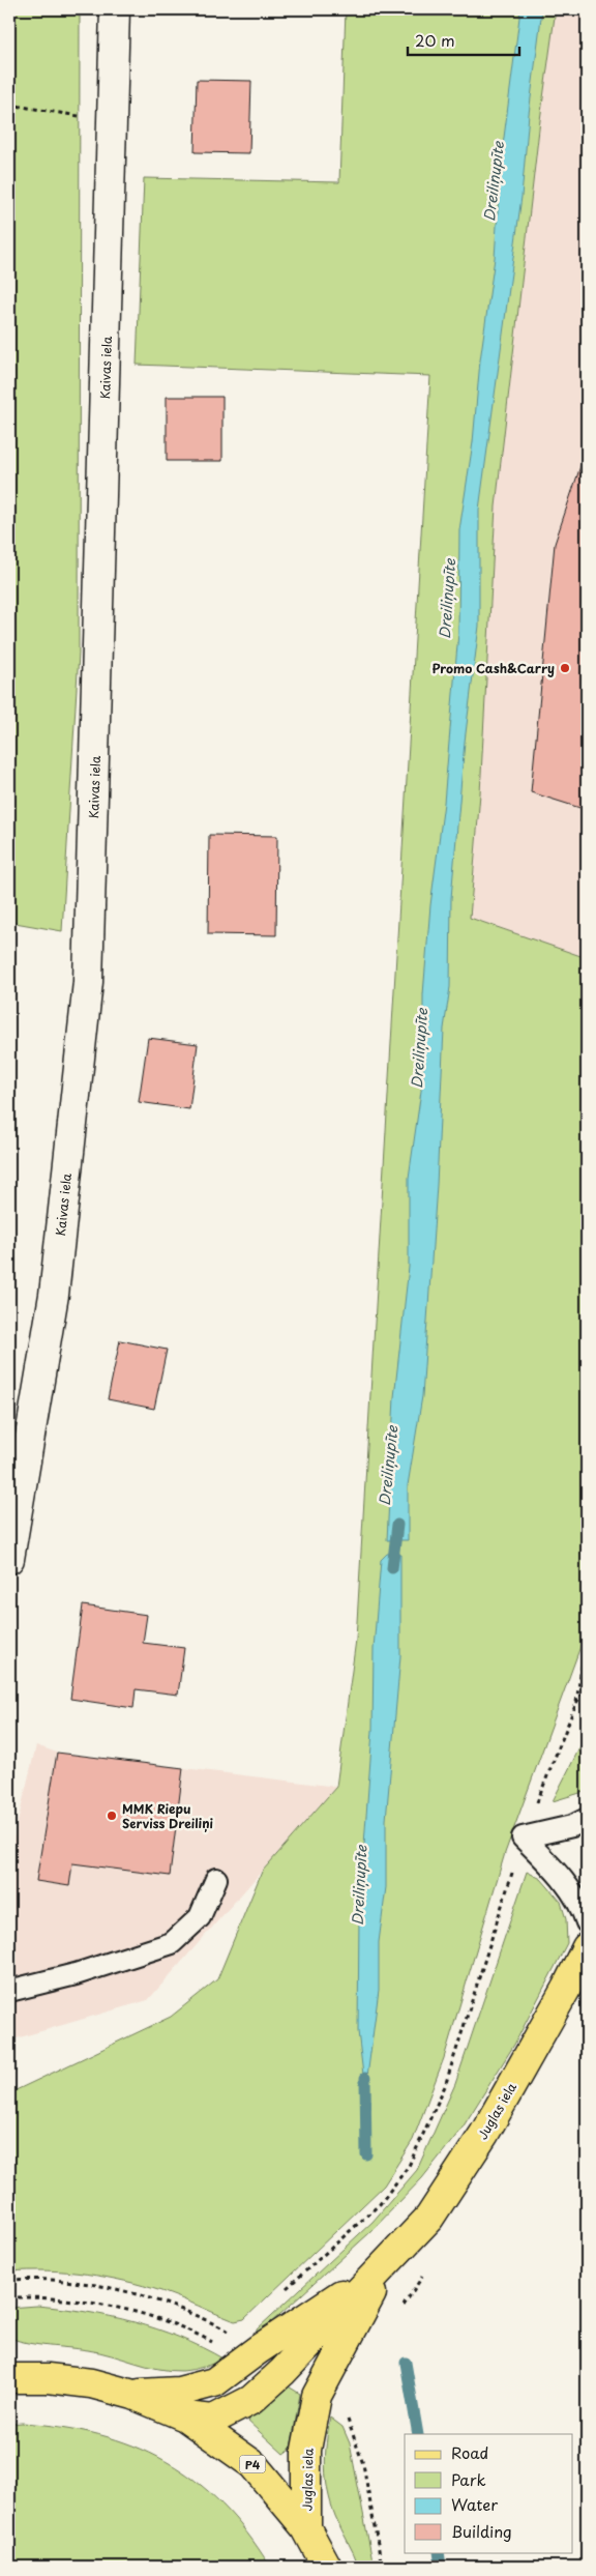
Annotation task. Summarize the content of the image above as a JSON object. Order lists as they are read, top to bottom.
{
  "streets": {
    "main road": ["Juglas iela", "P4"],
    "street": ["Kaivas iela"]
  },
  "crossings": [
    ["Juglas iela", "P4"]
  ],
  "water": ["Dreiliņupīte"],
  "places": ["Promo Cash&Carry", "MMK Riepu Serviss Dreiliņi"],
  "legend": [
    "Road",
    "Park",
    "Water",
    "Building"
  ],
  "scale_bar": "20 m"
}
